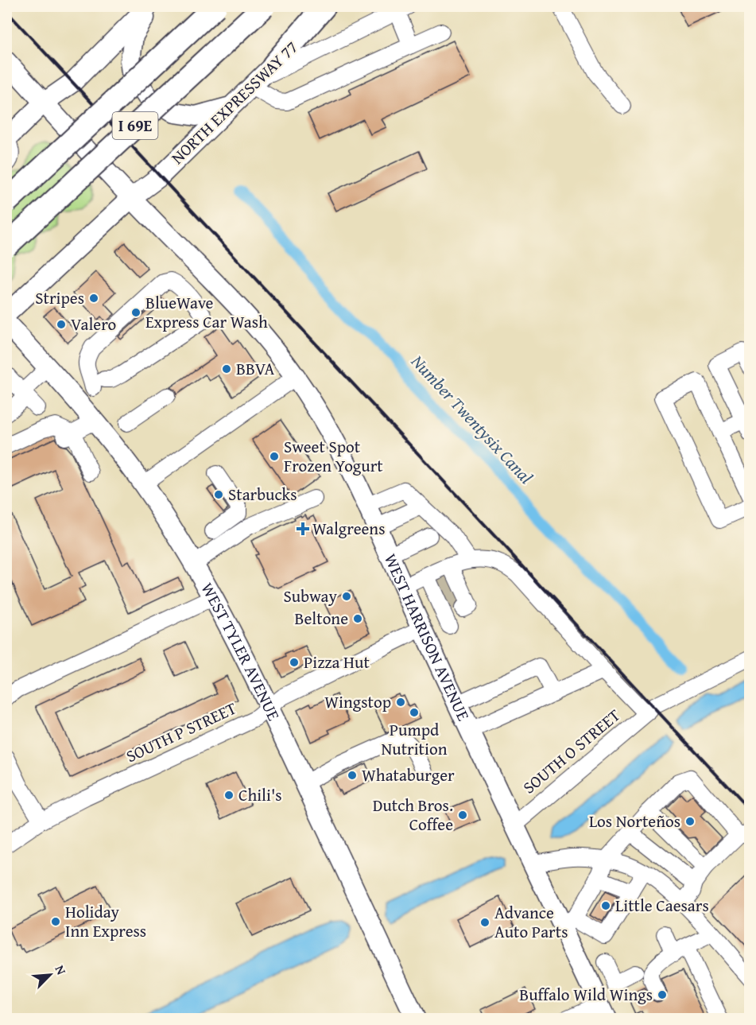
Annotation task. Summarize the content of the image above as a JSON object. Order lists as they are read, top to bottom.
{
  "streets": {
    "highway": ["I 69E"],
    "main road": ["NORTH EXPRESSWAY 77", "WEST HARRISON AVENUE", "WEST TYLER AVENUE"],
    "street": ["SOUTH P STREET", "SOUTH O STREET"]
  },
  "crossings": [
    ["NORTH EXPRESSWAY 77", "WEST HARRISON AVENUE"],
    ["WEST HARRISON AVENUE", "SOUTH P STREET"],
    ["WEST HARRISON AVENUE", "SOUTH O STREET"],
    ["WEST TYLER AVENUE", "SOUTH P STREET"]
  ],
  "water": ["Number Twentysix Canal"],
  "places": {
    "other": [
      "Stripes",
      "BlueWave Express Car Wash",
      "Valero",
      "BBVA",
      "Sweet Spot Frozen Yogurt",
      "Starbucks",
      "Subway",
      "Beltone",
      "Pizza Hut",
      "Wingstop",
      "Pumpd Nutrition",
      "Whataburger",
      "Chili's",
      "Dutch Bros. Coffee",
      "Los Norteños",
      "Little Caesars",
      "Holiday Inn Express",
      "Advance Auto Parts",
      "Buffalo Wild Wings"
    ],
    "health": ["Walgreens"]
  },
  "north": "top right"
}
